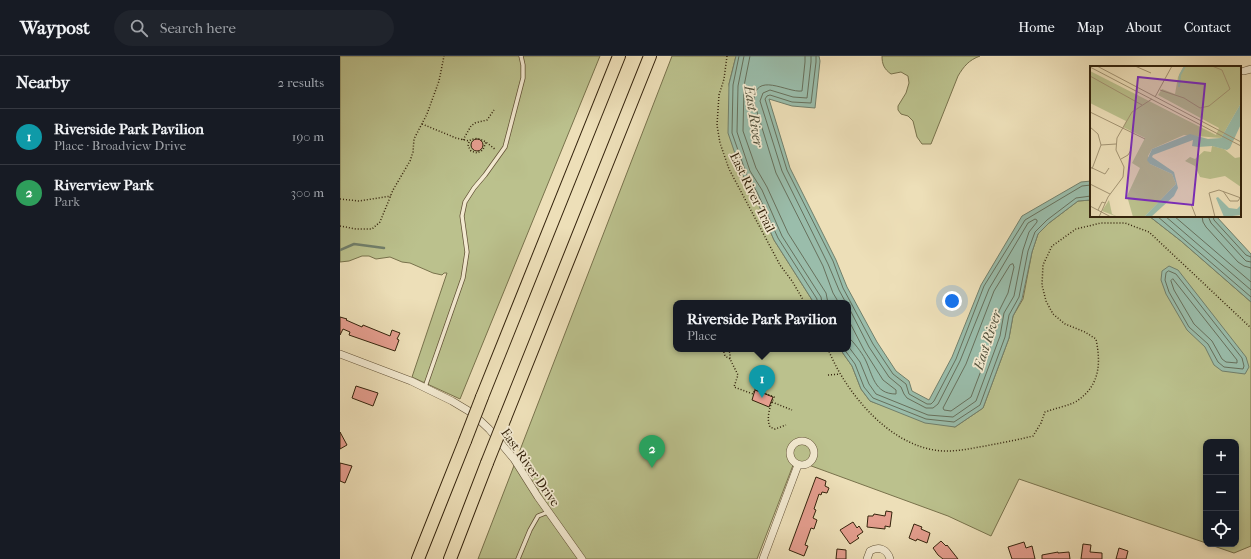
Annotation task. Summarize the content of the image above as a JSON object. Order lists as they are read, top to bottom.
{
  "streets": {
    "street": ["East River Drive"],
    "path": ["East River Trail"]
  },
  "water": ["East River"],
  "page": {
    "header": "Waypost",
    "search": "Search here",
    "nav": [
      "Home",
      "Map",
      "About",
      "Contact"
    ],
    "heading": ["Nearby", "2 results"],
    "list": [
      {
        "mark": "1",
        "name": "Riverside Park Pavilion",
        "note": "Place · Broadview Drive",
        "value": "190 m"
      },
      {
        "mark": "2",
        "name": "Riverview Park",
        "note": "Park",
        "value": "300 m"
      }
    ],
    "popup": ["Riverside Park Pavilion", "Place"],
    "pins": ["1", "2"],
    "map_buttons": ["+", "−"]
  }
}
